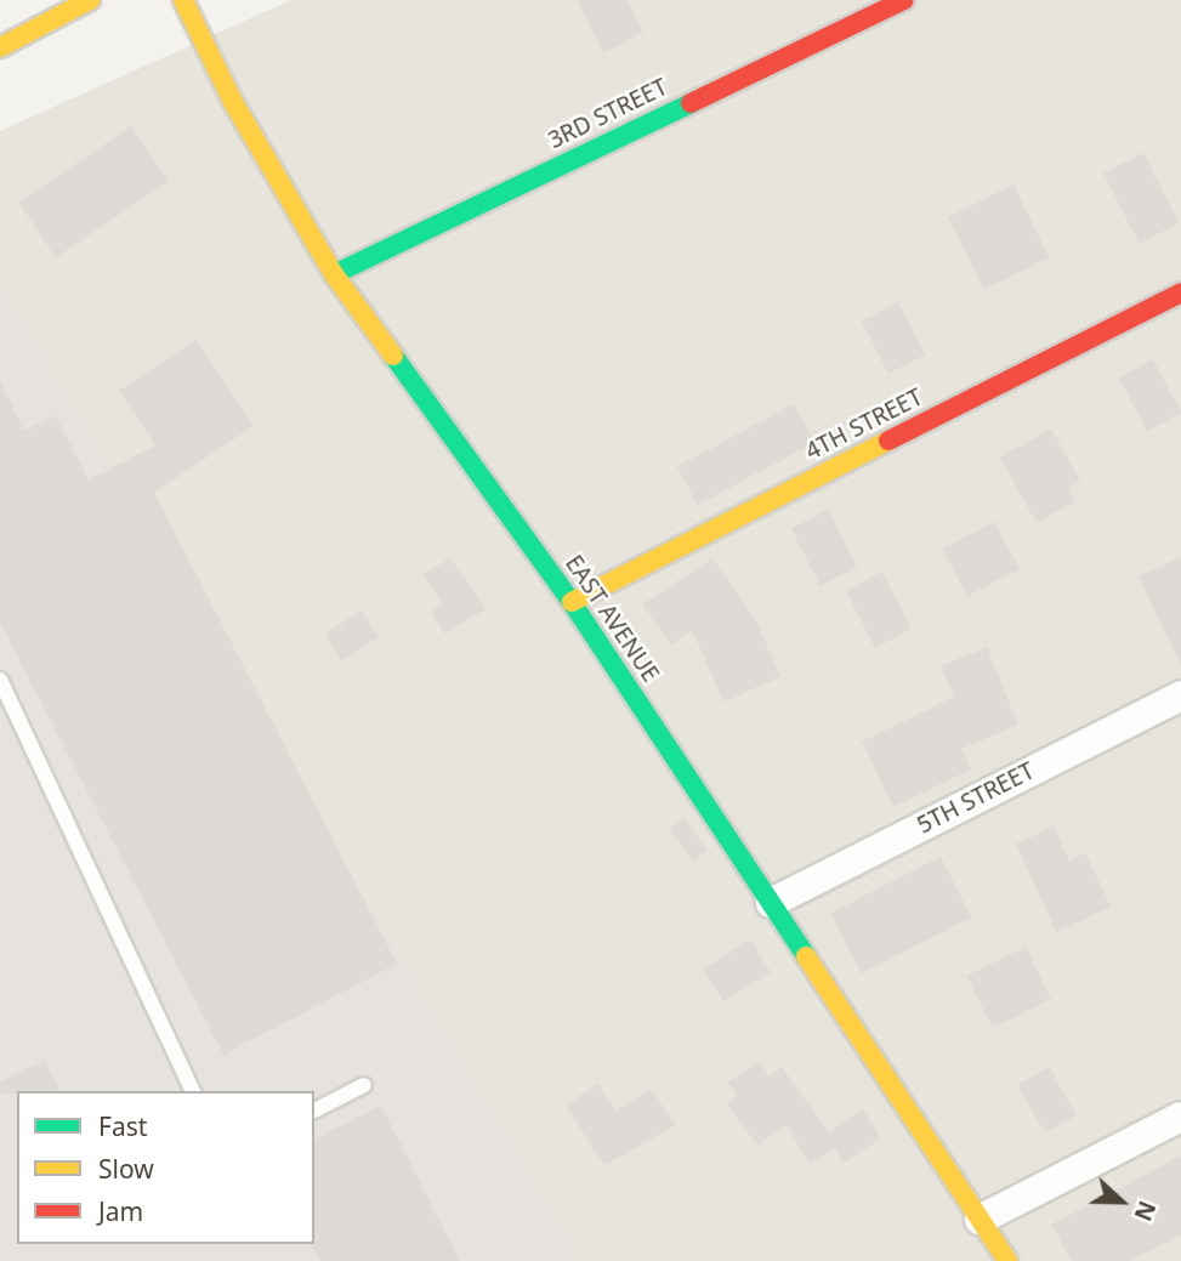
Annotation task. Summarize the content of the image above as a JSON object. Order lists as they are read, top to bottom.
{
  "streets": {
    "main road": ["3RD STREET", "4TH STREET", "EAST AVENUE"],
    "street": ["5TH STREET"]
  },
  "crossings": [
    ["3RD STREET", "EAST AVENUE"],
    ["4TH STREET", "EAST AVENUE"],
    ["EAST AVENUE", "5TH STREET"]
  ],
  "legend": ["Fast", "Slow", "Jam"],
  "north": "right"
}
